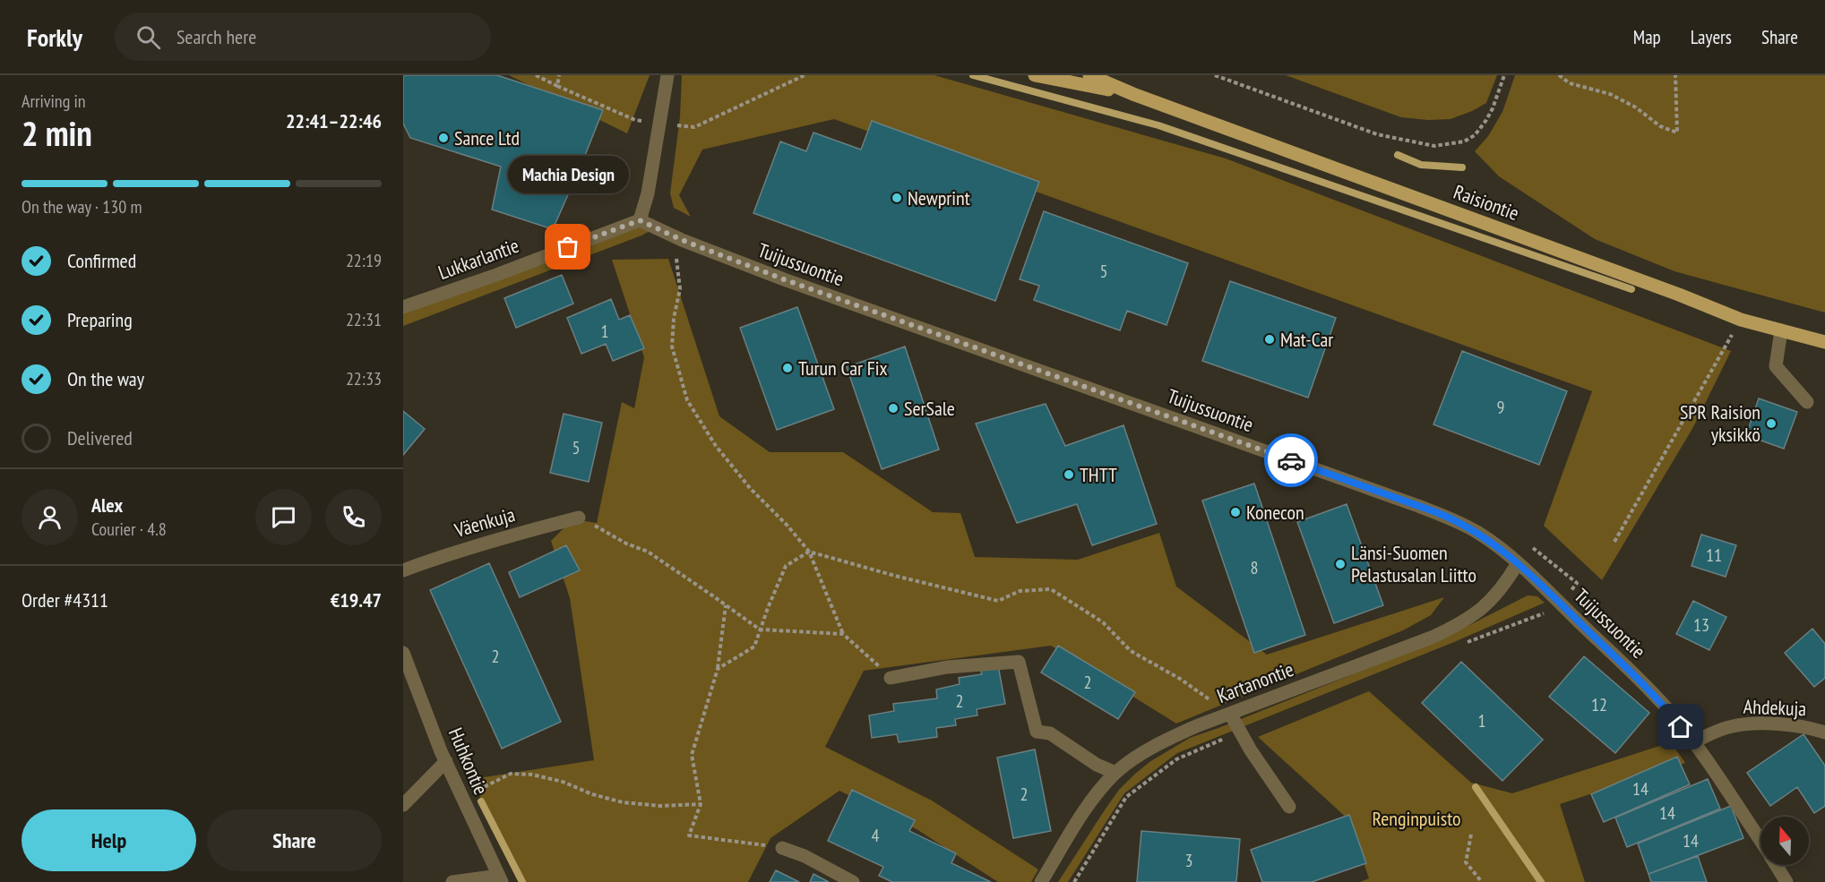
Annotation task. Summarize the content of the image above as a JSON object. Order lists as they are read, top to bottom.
{
  "streets": {
    "main road": ["Raisiontie"],
    "street": [
      "Lukkarlantie",
      "Tuijussuontie",
      "Väenkuja",
      "Kartanontie",
      "Ahdekuja",
      "Huhkontie"
    ]
  },
  "crossings": [
    ["Lukkarlantie", "Tuijussuontie"],
    ["Tuijussuontie", "Kartanontie"],
    ["Tuijussuontie", "Ahdekuja"]
  ],
  "parks": ["Renginpuisto"],
  "places": [
    "Sance Ltd",
    "Newprint",
    "Machia Design",
    "Mat-Car",
    "Turun Car Fix",
    "SerSale",
    "SPR Raision yksikkö",
    "THTT",
    "Konecon",
    "Länsi-Suomen Pelastusalan Liitto"
  ],
  "house_numbers": [
    "5",
    "1",
    "9",
    "5",
    "11",
    "8",
    "13",
    "2",
    "2",
    "2",
    "12",
    "1",
    "14",
    "2",
    "14",
    "4",
    "14",
    "3"
  ],
  "north": "top",
  "page": {
    "header": "Forkly",
    "search": "Search here",
    "nav": ["Map", "Layers", "Share"],
    "heading": ["2 min", "Arriving in", "22:41–22:46"],
    "panel": [
      "Alex",
      "Courier · 4.8",
      "Order #4311",
      "€19.47"
    ],
    "bubble": "Machia Design",
    "bar": "On the way · 130 m",
    "list": [
      ["Confirmed", "22:19"],
      ["Preparing", "22:31"],
      ["On the way", "22:33"],
      "Delivered"
    ],
    "buttons": ["Help", "Share"]
  }
}
